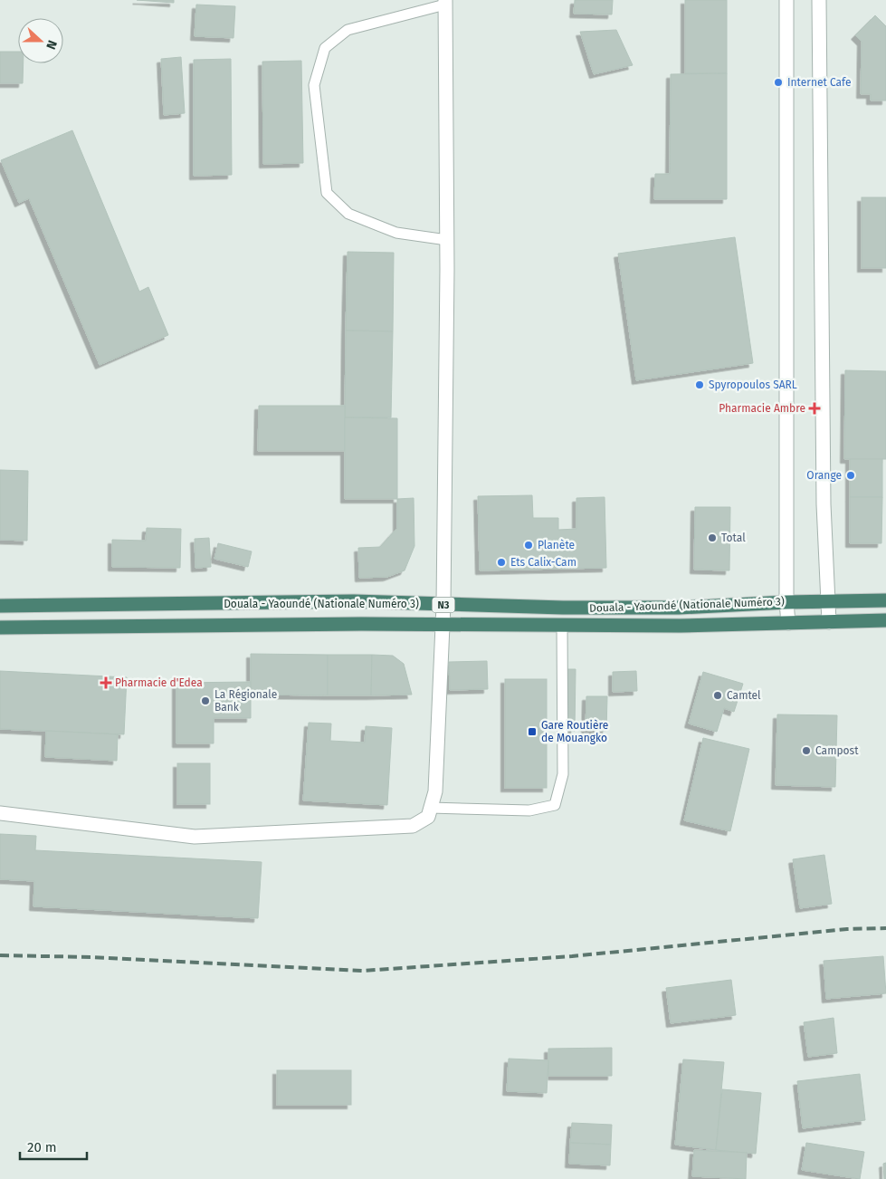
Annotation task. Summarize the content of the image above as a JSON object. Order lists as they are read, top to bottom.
{
  "streets": {
    "highway": ["Douala - Yaoundé (Nationale Numéro 3)", "N3"]
  },
  "places": {
    "other": [
      "Internet Cafe",
      "Spyropoulos SARL",
      "Orange",
      "Total",
      "Planète",
      "Ets Calix-Cam",
      "Camtel",
      "La Régionale Bank",
      "Campost"
    ],
    "health": ["Pharmacie Ambre", "Pharmacie d'Edea"],
    "transit": ["Gare Routière de Mouangko"]
  },
  "scale_bar": "20 m",
  "north": "right"
}
